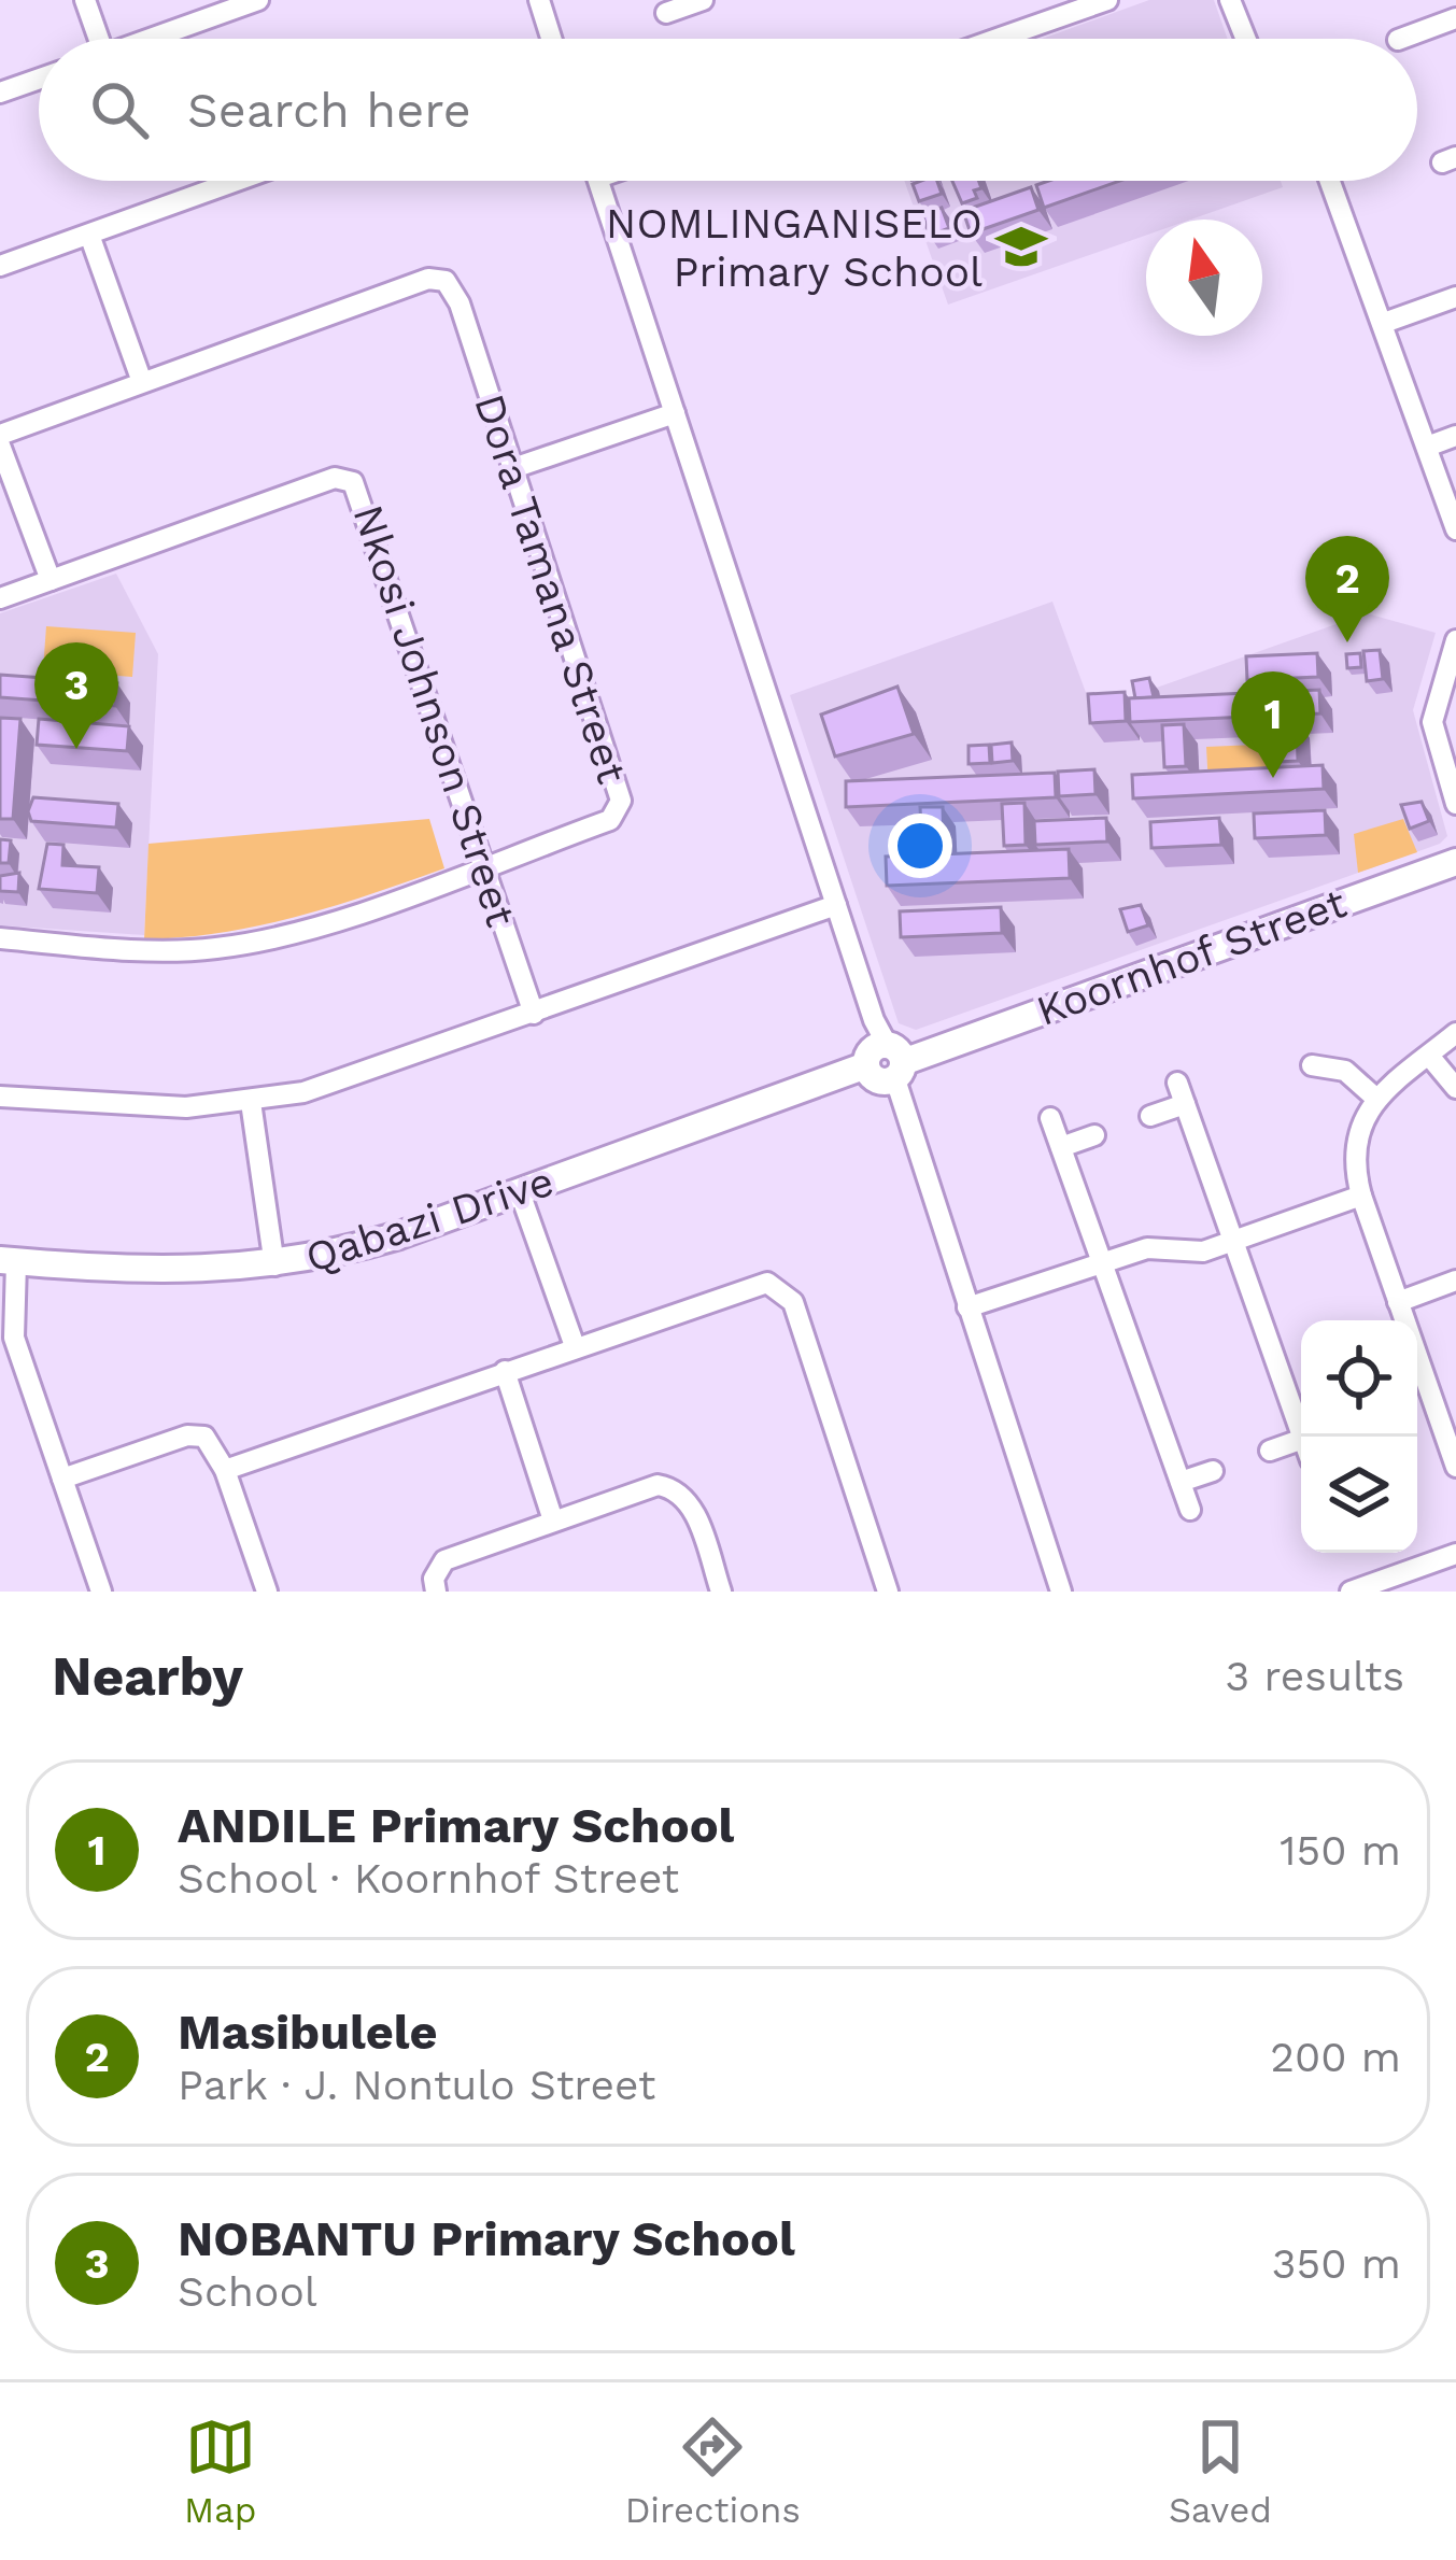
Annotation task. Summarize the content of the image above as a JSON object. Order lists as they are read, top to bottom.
{
  "streets": {
    "street": [
      "Dora Tamana Street",
      "Nkosi Johnson Street",
      "Koornhof Street",
      "Qabazi Drive"
    ]
  },
  "crossings": [
    ["Dora Tamana Street", "Nkosi Johnson Street"],
    ["Koornhof Street", "Qabazi Drive"]
  ],
  "places": {
    "school or university": ["NOMLINGANISELO Primary School"]
  },
  "north": "top",
  "page": {
    "search": "Search here",
    "pins": ["2", "3", "1"],
    "heading": ["Nearby", "3 results"],
    "list": [
      {
        "mark": "1",
        "name": "ANDILE Primary School",
        "note": "School · Koornhof Street",
        "value": "150 m"
      },
      {
        "mark": "2",
        "name": "Masibulele",
        "note": "Park · J. Nontulo Street",
        "value": "200 m"
      },
      {
        "mark": "3",
        "name": "NOBANTU Primary School",
        "note": "School",
        "value": "350 m"
      }
    ],
    "nav": ["Map", "Directions", "Saved"]
  }
}
